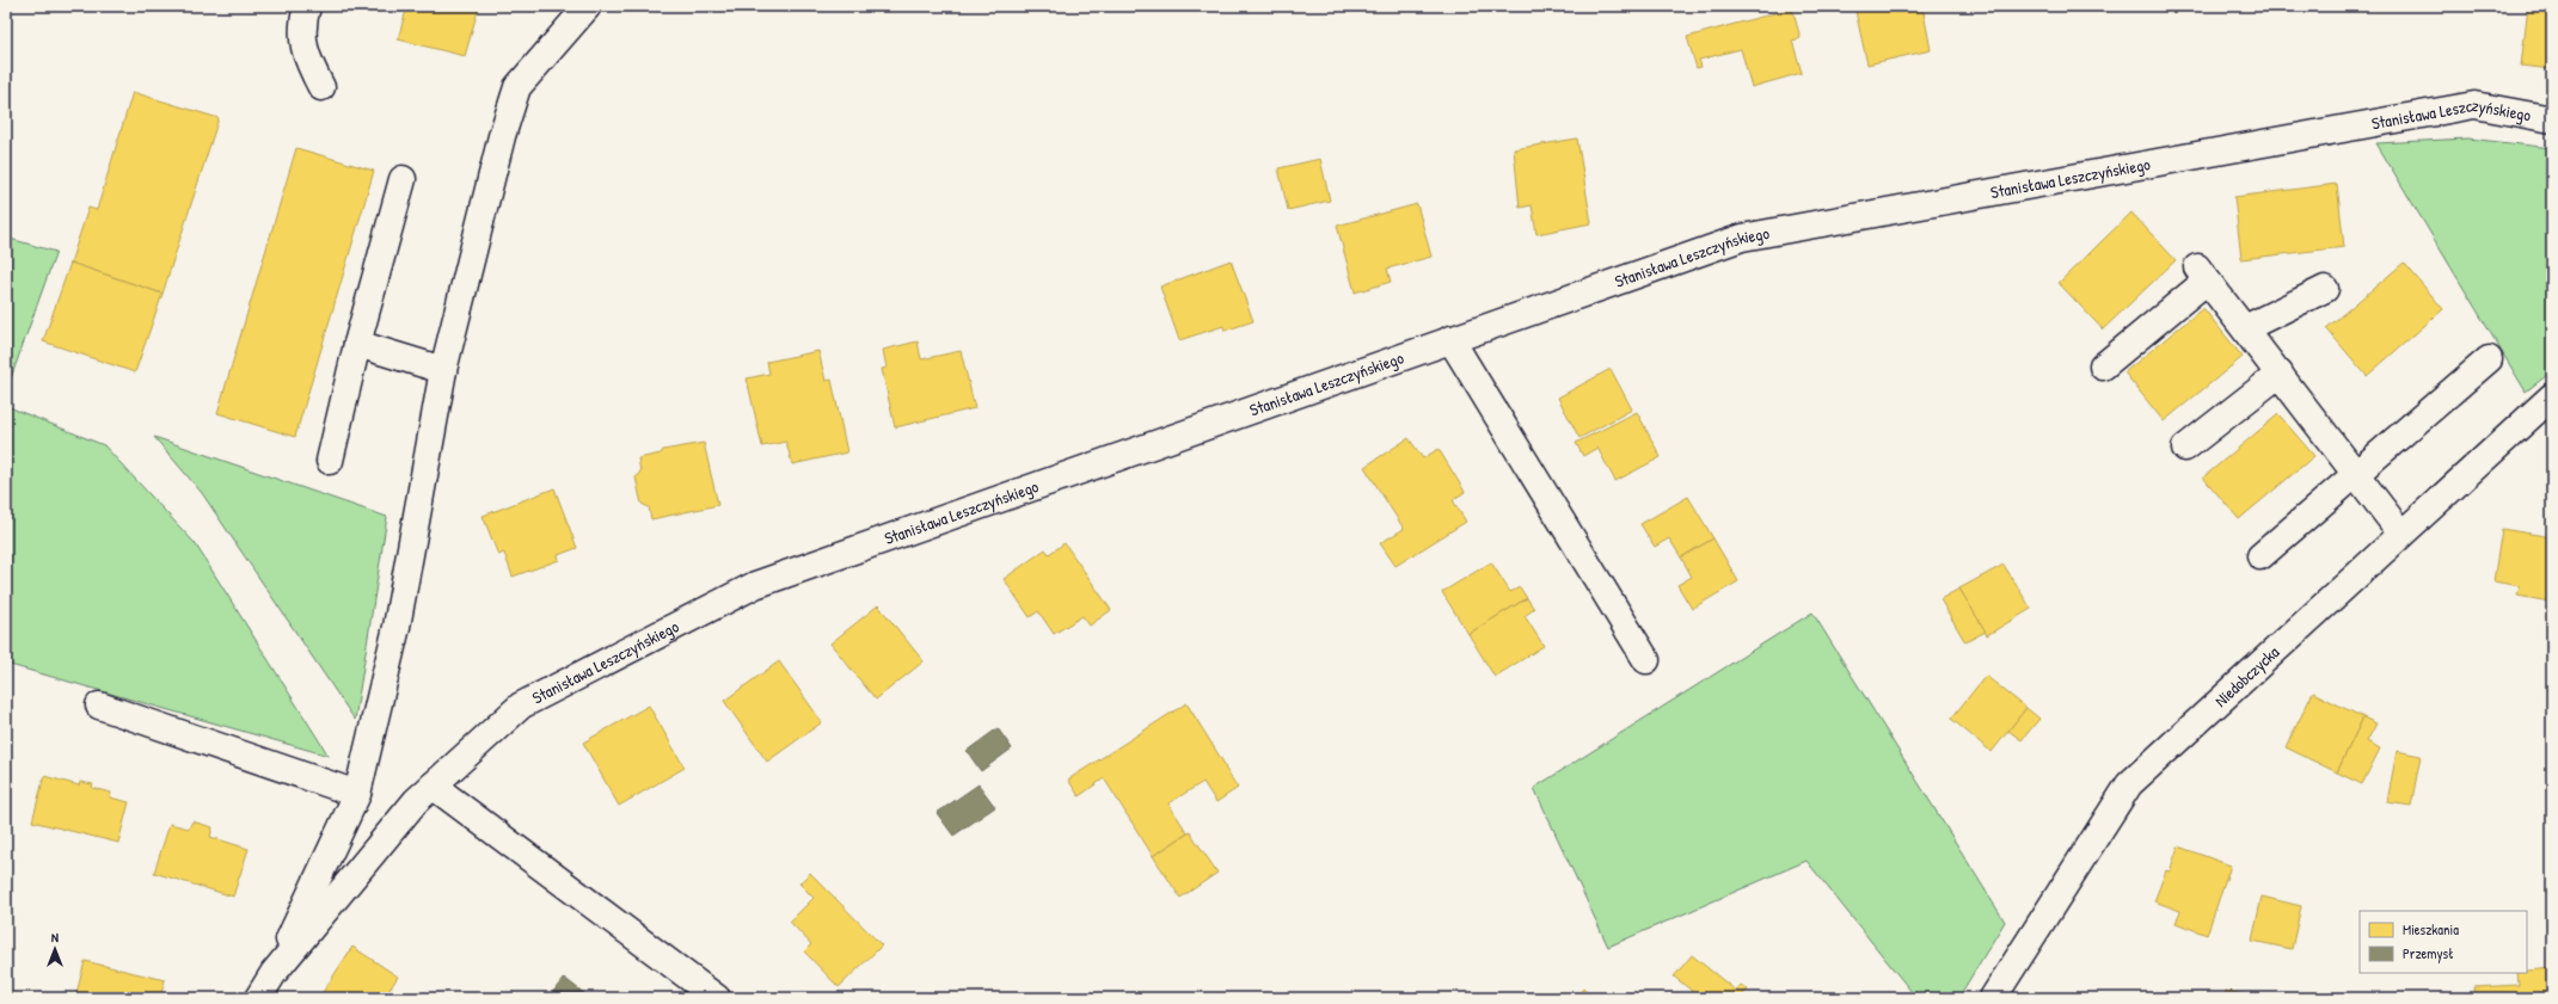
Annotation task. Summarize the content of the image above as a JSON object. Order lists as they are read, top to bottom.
{
  "streets": {
    "street": ["Stanisława Leszczyńskiego", "Niedobczycka"]
  },
  "legend": ["Mieszkania", "Przemysł"],
  "north": "top"
}
